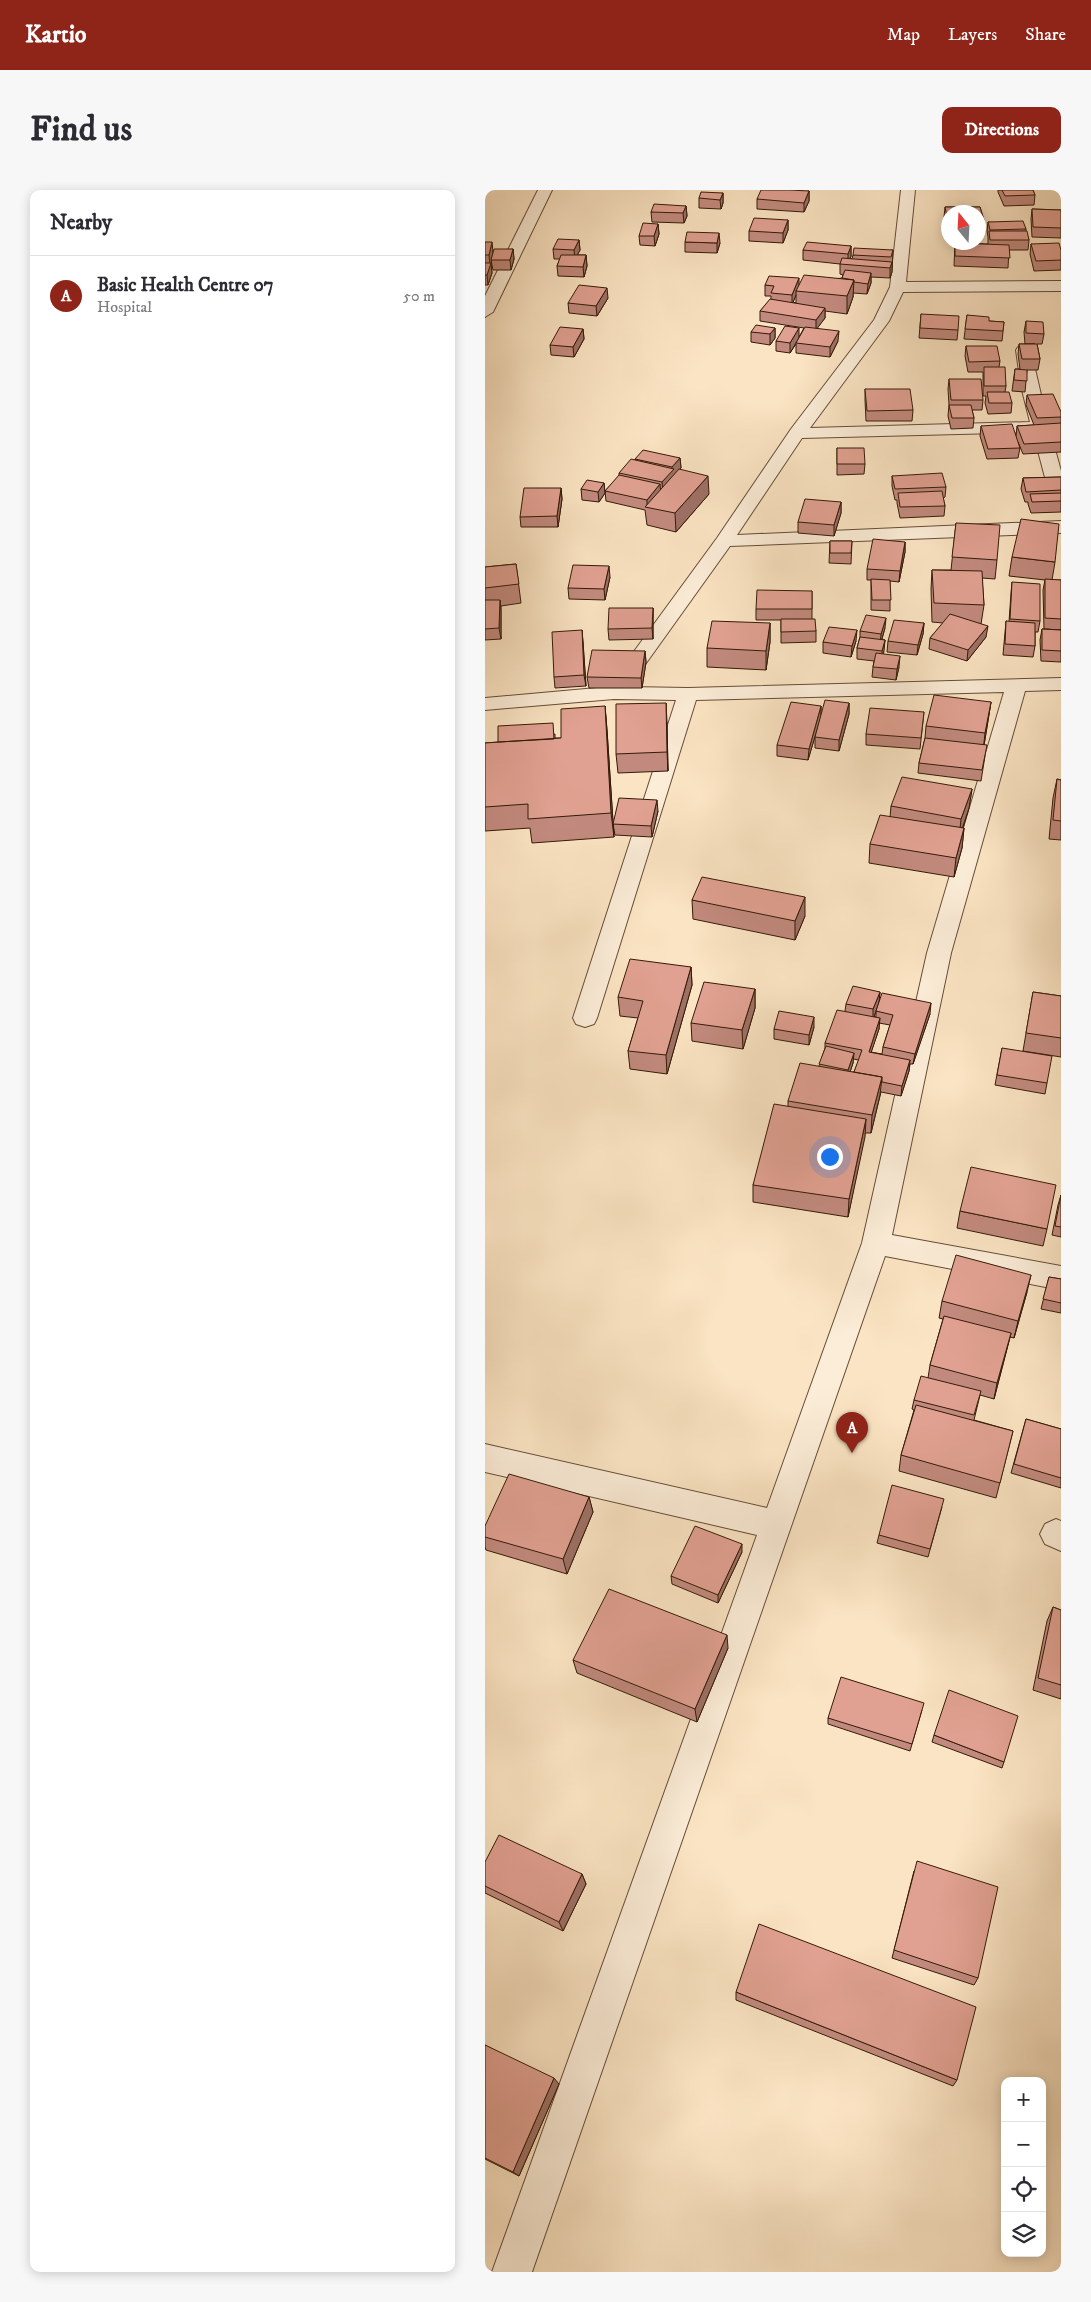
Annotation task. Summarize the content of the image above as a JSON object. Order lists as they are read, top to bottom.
{
  "north": "top",
  "page": {
    "header": "Kartio",
    "nav": ["Map", "Layers", "Share"],
    "buttons": "Directions",
    "title": "Find us",
    "heading": "Nearby",
    "list": [
      {
        "mark": "A",
        "name": "Basic Health Centre 07",
        "note": "Hospital",
        "value": "50 m"
      }
    ],
    "pins": "A",
    "map_buttons": ["+", "−"]
  }
}
